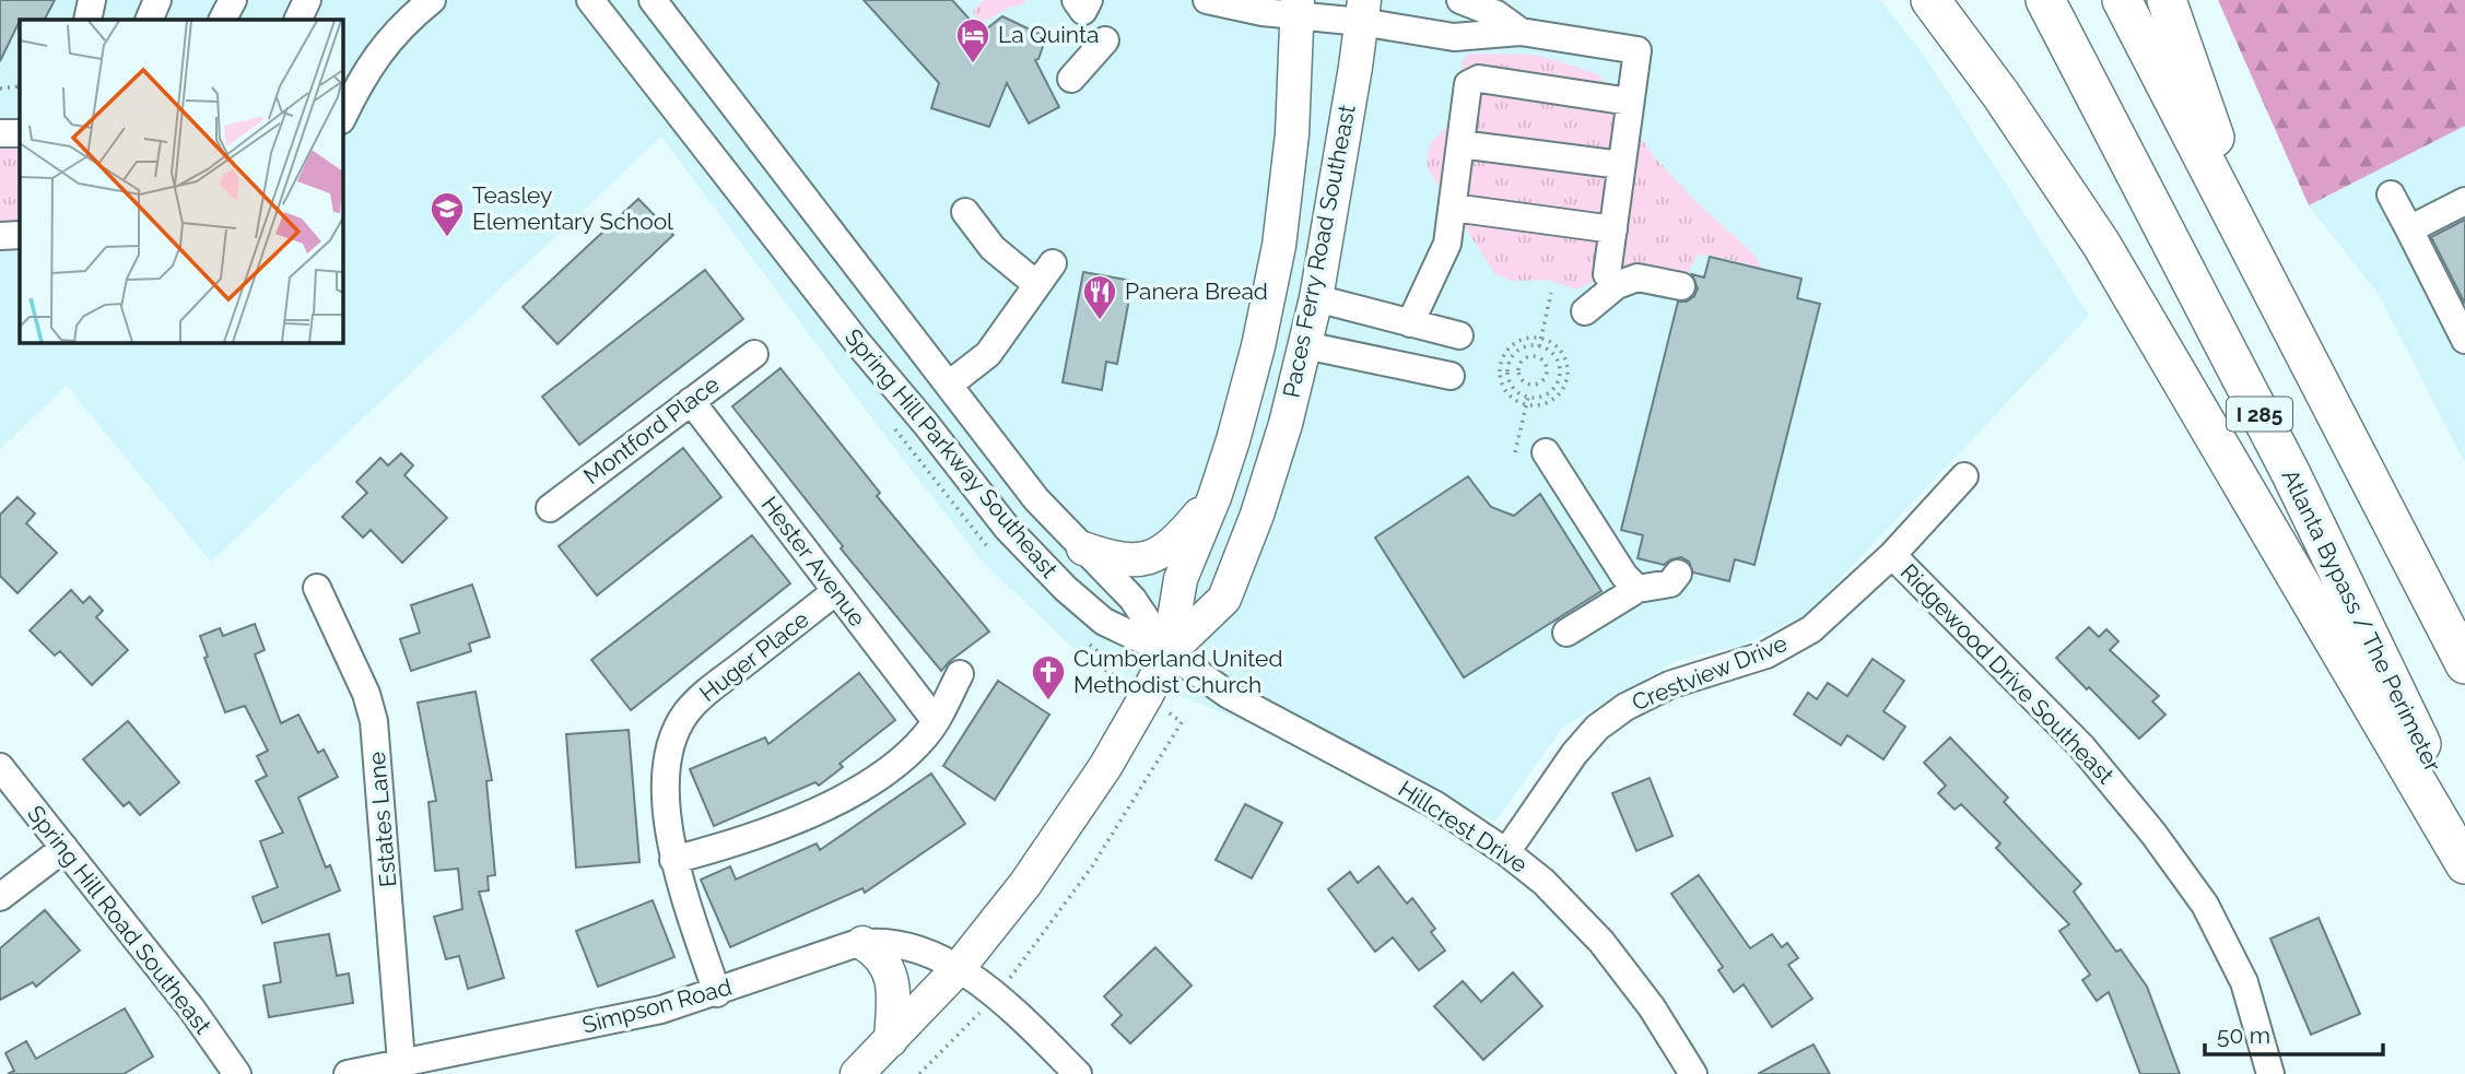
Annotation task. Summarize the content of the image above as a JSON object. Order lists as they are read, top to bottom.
{
  "streets": {
    "highway": ["I 285", "Atlanta Bypass / The Perimeter"],
    "main road": ["Paces Ferry Road Southeast"],
    "street": [
      "Montford Place",
      "Spring Hill Parkway Southeast",
      "Hester Avenue",
      "Huger Place",
      "Crestview Drive",
      "Ridgewood Drive Southeast",
      "Estates Lane",
      "Hillcrest Drive",
      "Spring Hill Road Southeast",
      "Simpson Road"
    ]
  },
  "crossings": [
    ["Paces Ferry Road Southeast", "Spring Hill Parkway Southeast"],
    ["Paces Ferry Road Southeast", "Hillcrest Drive"],
    ["Paces Ferry Road Southeast", "Simpson Road"],
    ["Montford Place", "Hester Avenue"],
    ["Spring Hill Parkway Southeast", "Hillcrest Drive"],
    ["Hester Avenue", "Huger Place"],
    ["Huger Place", "Simpson Road"],
    ["Crestview Drive", "Ridgewood Drive Southeast"],
    ["Crestview Drive", "Hillcrest Drive"],
    ["Estates Lane", "Simpson Road"]
  ],
  "places": {
    "hotel": ["La Quinta"],
    "school or university": ["Teasley Elementary School"],
    "restaurant": ["Panera Bread"],
    "church": ["Cumberland United Methodist Church"]
  },
  "scale_bar": "50 m"
}
